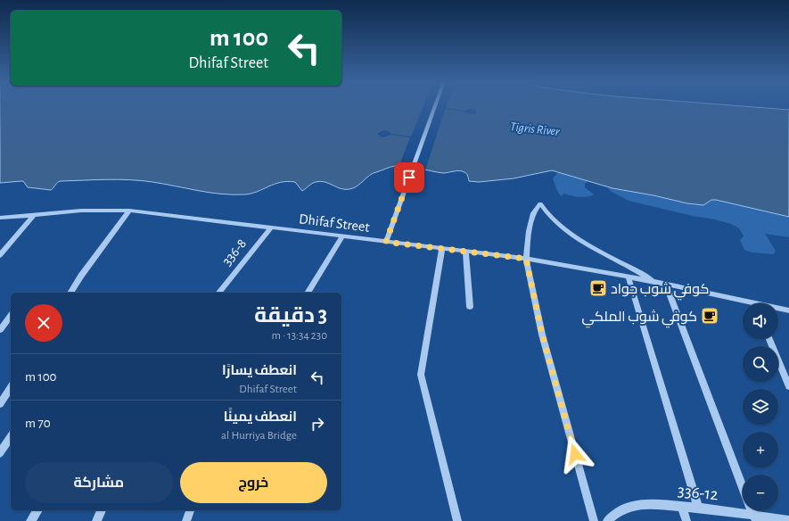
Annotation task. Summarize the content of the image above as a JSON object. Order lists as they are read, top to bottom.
{
  "streets": {
    "street": ["Dhifaf Street", "336-8", "336-12"]
  },
  "crossings": [
    ["Dhifaf Street", "336-8"]
  ],
  "water": ["Tigris River"],
  "places": {
    "cafe": ["كوفي شوب جواد", "كوفي شوب الملكي"]
  },
  "page": {
    "turn": ["100 m", "Dhifaf Street"],
    "heading": ["3 دقيقة", "230 m · 13:34"],
    "map_buttons": ["+", "−"],
    "list": [
      {
        "name": "انعطف يسارًا",
        "note": "Dhifaf Street",
        "value": "100 m"
      },
      {
        "name": "انعطف يمينًا",
        "note": "al Hurriya Bridge",
        "value": "70 m"
      }
    ],
    "buttons": ["خروج", "مشاركة"]
  }
}
